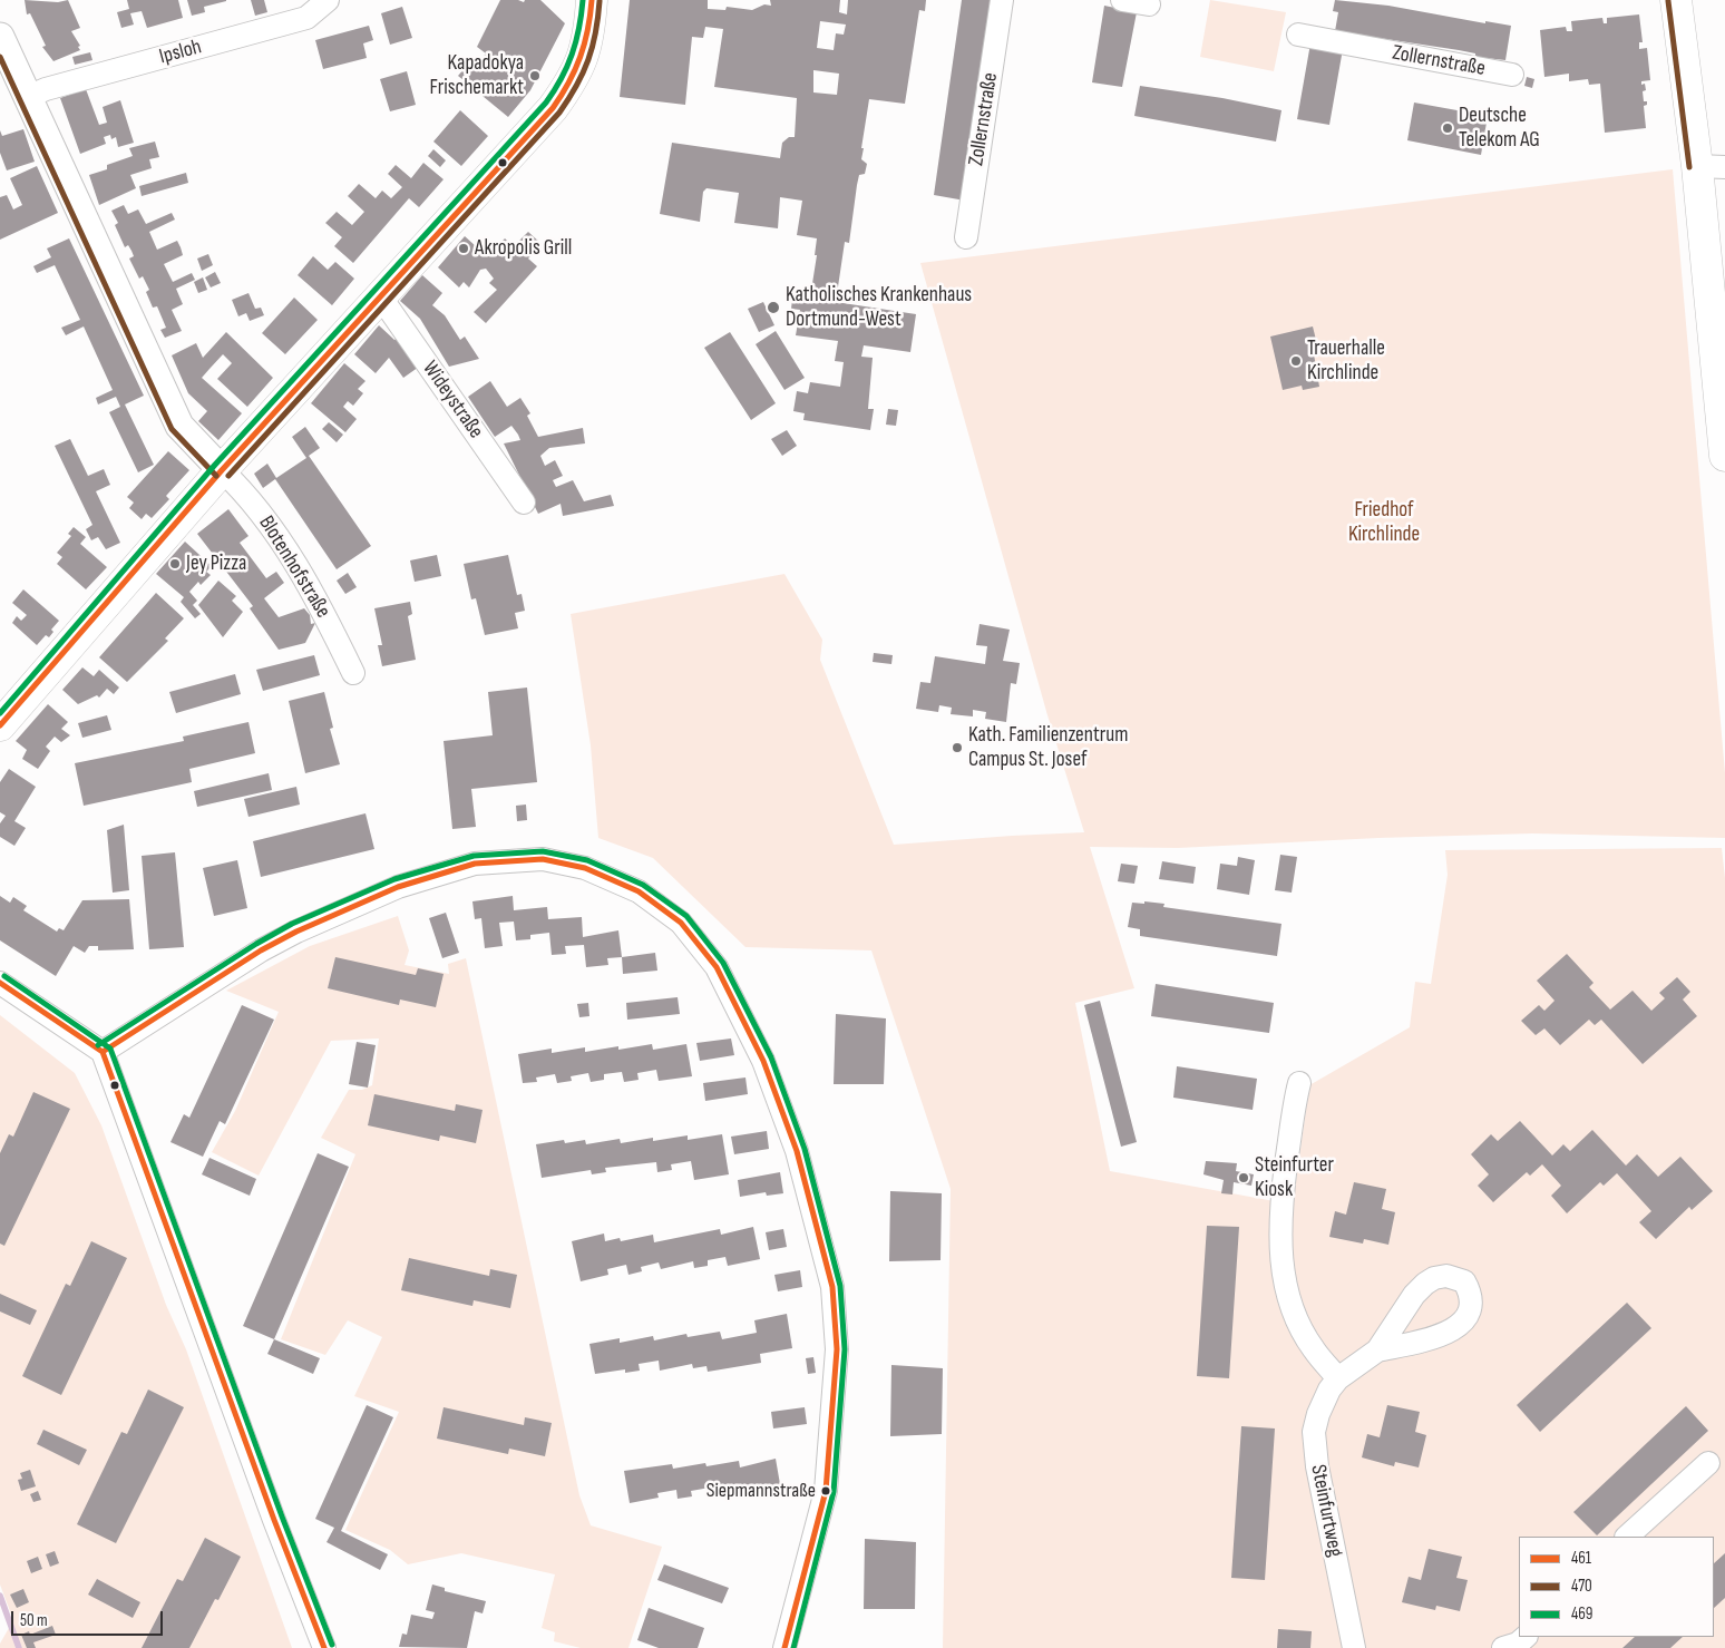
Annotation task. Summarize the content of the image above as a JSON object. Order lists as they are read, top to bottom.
{
  "streets": {
    "street": [
      "Ipsloh",
      "Zollernstraße",
      "Wideystraße",
      "Blotenhofstraße",
      "Steinfurtweg"
    ]
  },
  "parks": ["Friedhof Kirchlinde"],
  "places": [
    "Kapadokya Frischemarkt",
    "Deutsche Telekom AG",
    "Akropolis Grill",
    "Katholisches Krankenhaus Dortmund-West",
    "Trauerhalle Kirchlinde",
    "Jey Pizza",
    "Kath. Familienzentrum Campus St. Josef",
    "Steinfurter Kiosk",
    "Siepmannstraße"
  ],
  "lines": ["transit line 461", "transit line 469", "transit line 470"],
  "legend": ["461", "470", "469"],
  "scale_bar": "50 m"
}
